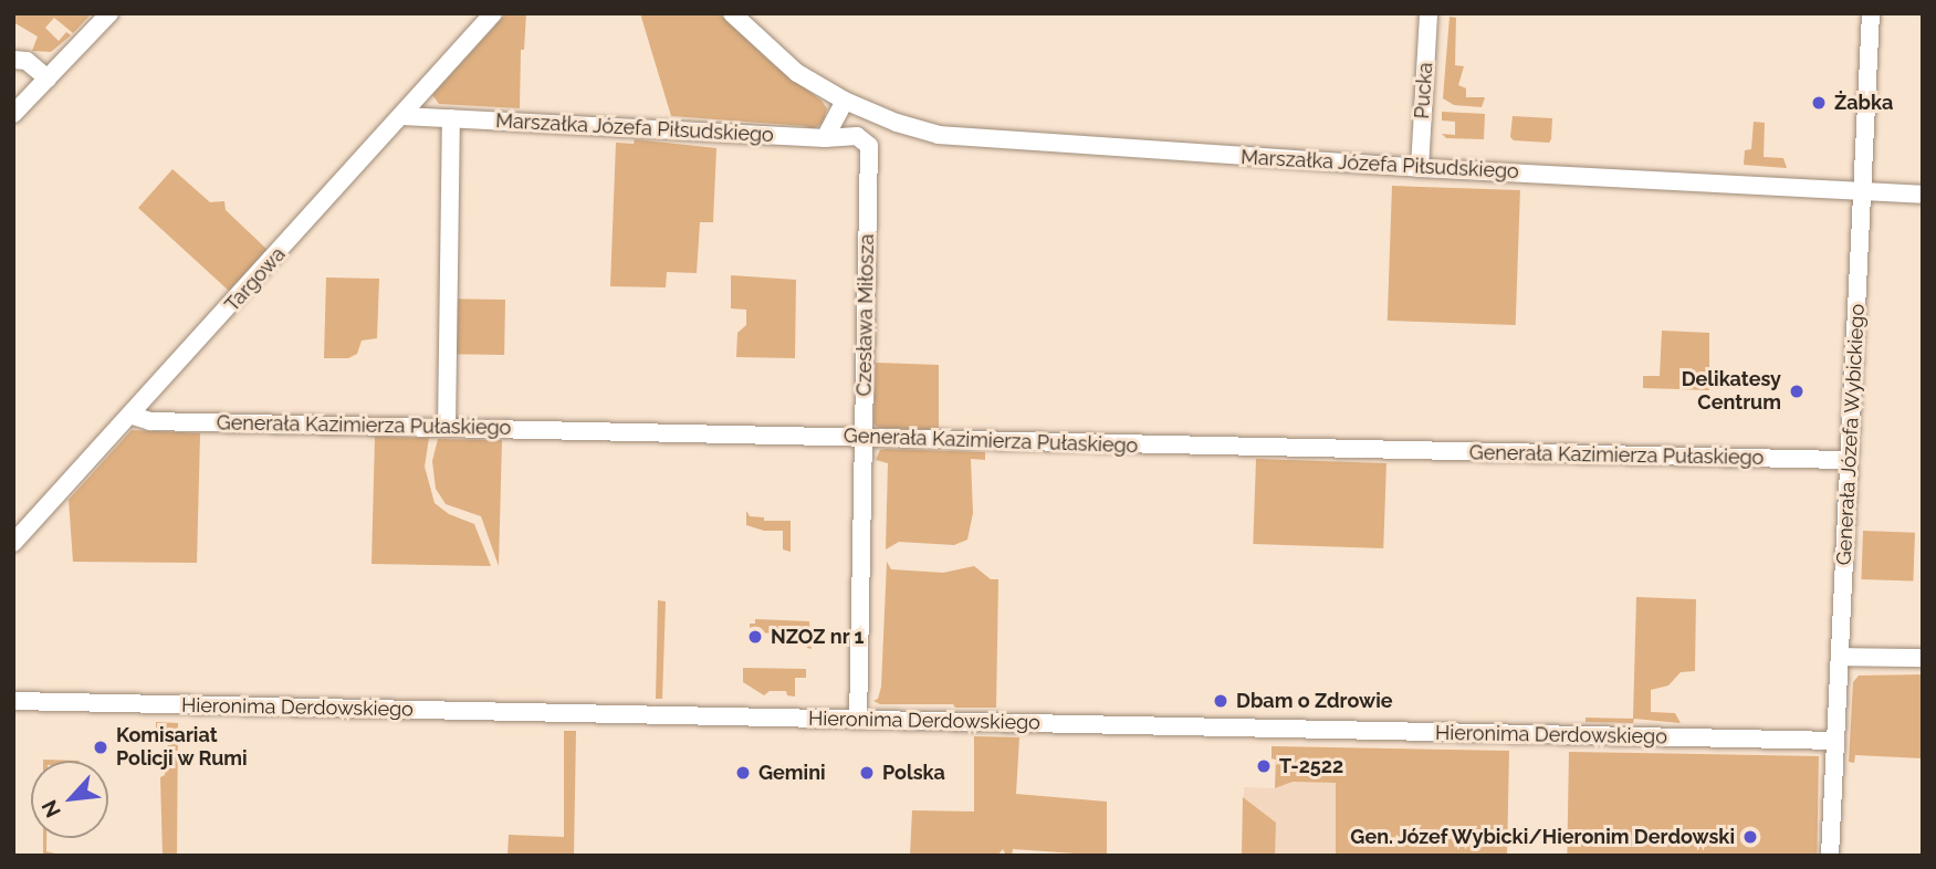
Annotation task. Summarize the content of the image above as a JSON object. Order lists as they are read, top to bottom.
{
  "streets": {
    "street": [
      "Pucka",
      "Marszałka Józefa Piłsudskiego",
      "Targowa",
      "Czesława Miłosza",
      "Generała Kazimierza Pułaskiego",
      "Generała Józefa Wybickiego",
      "Hieronima Derdowskiego"
    ]
  },
  "crossings": [
    ["Pucka", "Marszałka Józefa Piłsudskiego"],
    ["Marszałka Józefa Piłsudskiego", "Targowa"],
    ["Marszałka Józefa Piłsudskiego", "Czesława Miłosza"],
    ["Marszałka Józefa Piłsudskiego", "Generała Józefa Wybickiego"],
    ["Targowa", "Generała Kazimierza Pułaskiego"],
    ["Czesława Miłosza", "Generała Kazimierza Pułaskiego"],
    ["Czesława Miłosza", "Hieronima Derdowskiego"],
    ["Generała Kazimierza Pułaskiego", "Generała Józefa Wybickiego"],
    ["Generała Józefa Wybickiego", "Hieronima Derdowskiego"]
  ],
  "places": [
    "Żabka",
    "Delikatesy Centrum",
    "NZOZ nr 1",
    "Dbam o Zdrowie",
    "Komisariat Policji w Rumi",
    "T-2522",
    "Gemini",
    "Polska",
    "Gen. Józef Wybicki/Hieronim Derdowski"
  ],
  "north": "bottom left"
}
